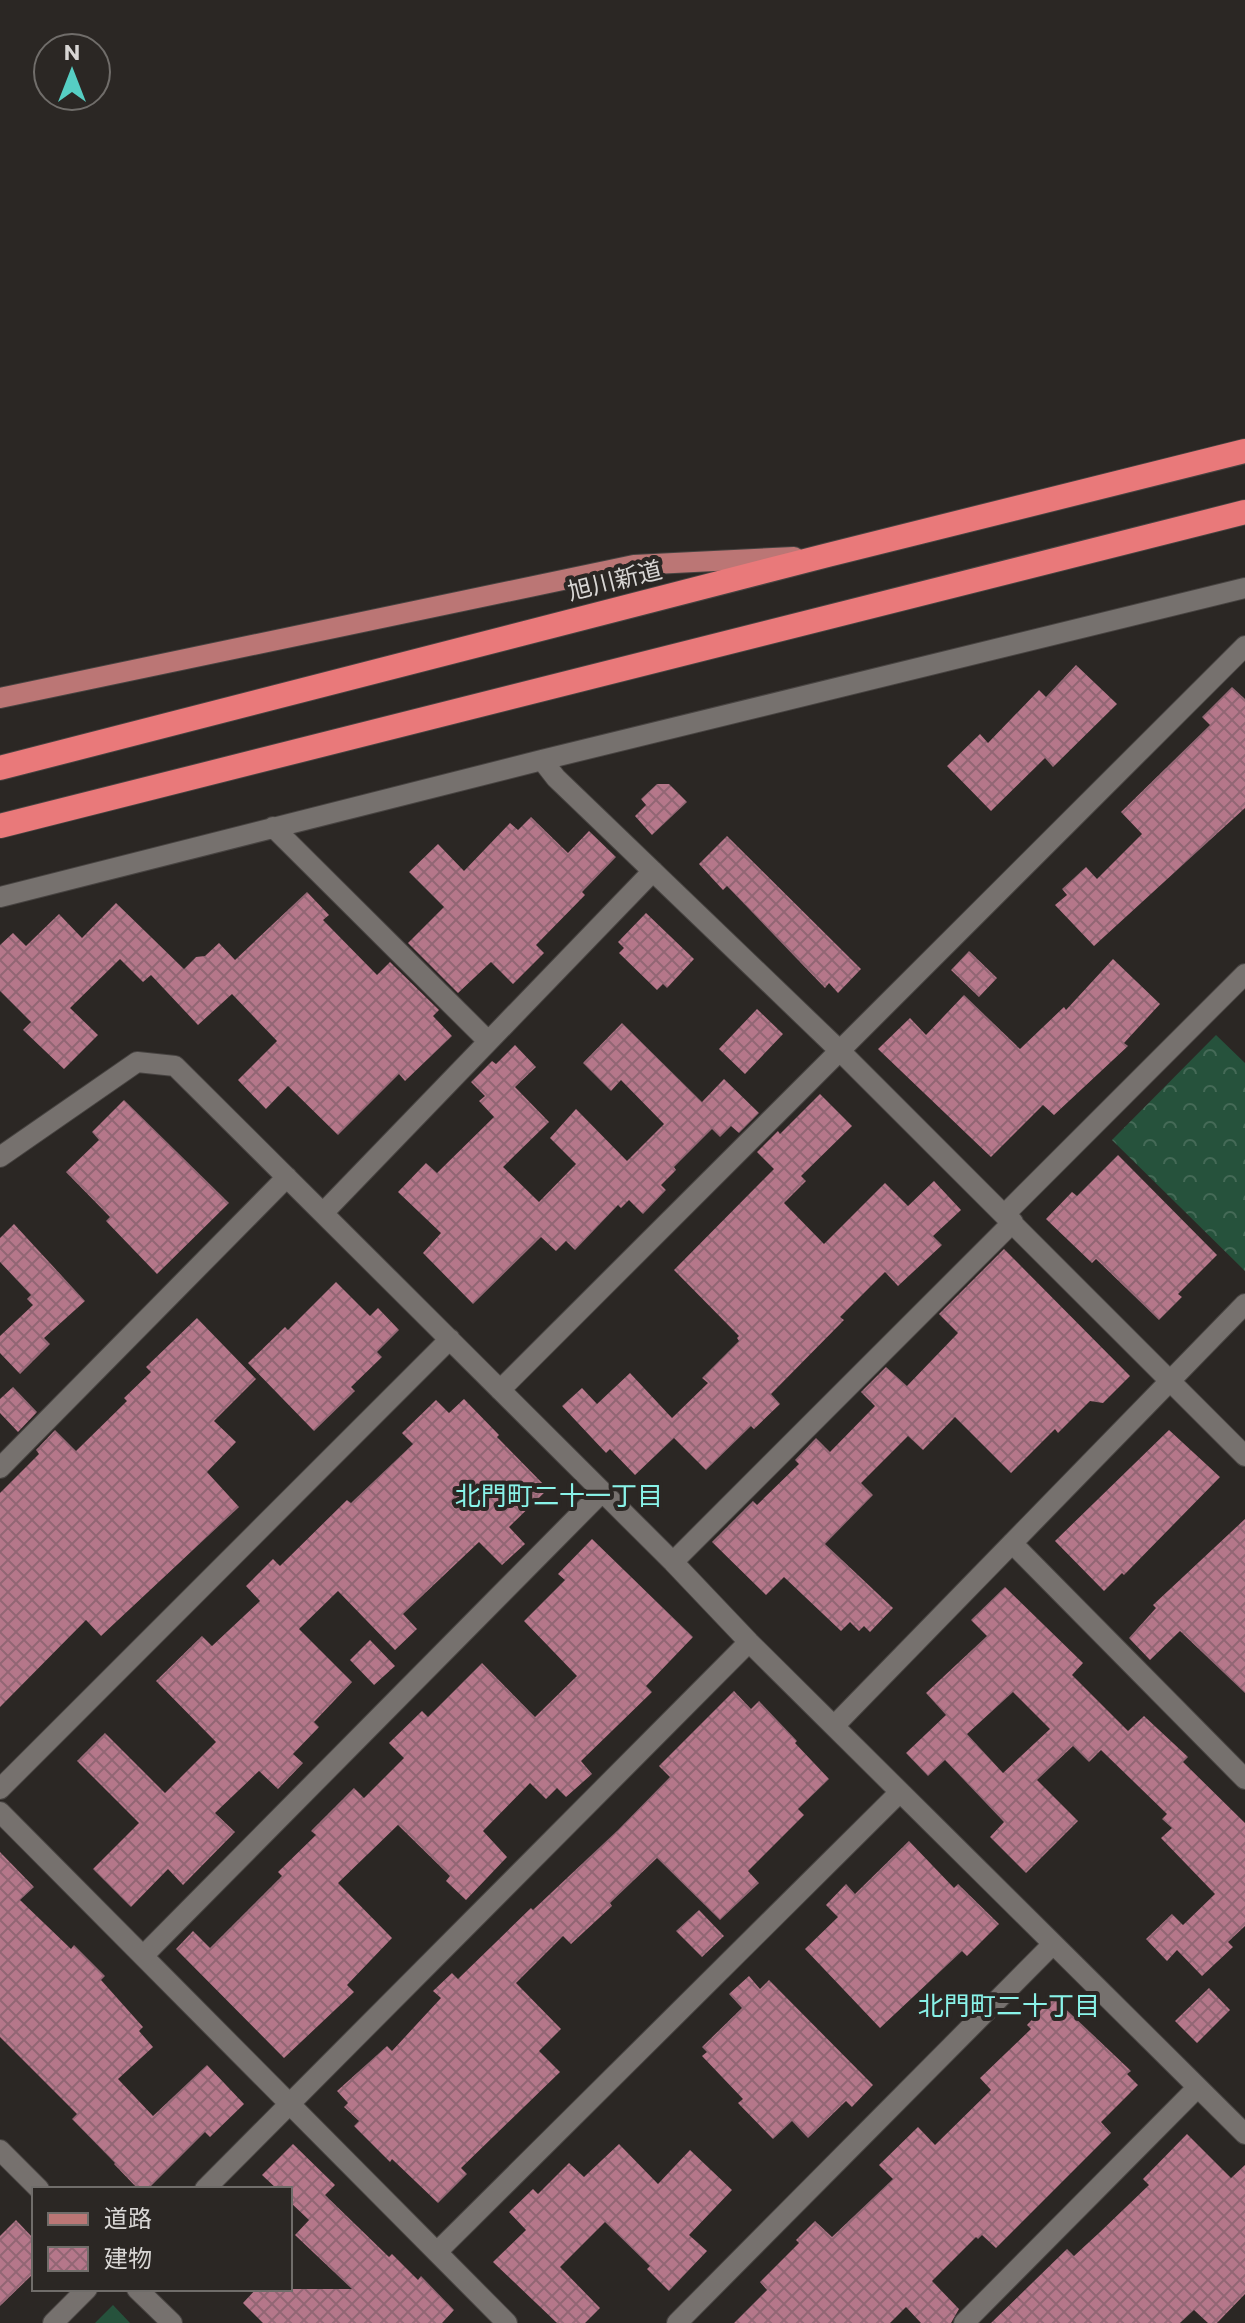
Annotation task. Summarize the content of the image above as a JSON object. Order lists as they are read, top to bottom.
{
  "streets": {
    "highway": ["旭川新道"]
  },
  "districts": ["北門町二十一丁目", "北門町二十丁目"],
  "legend": ["道路", "建物"],
  "north": "top"
}
